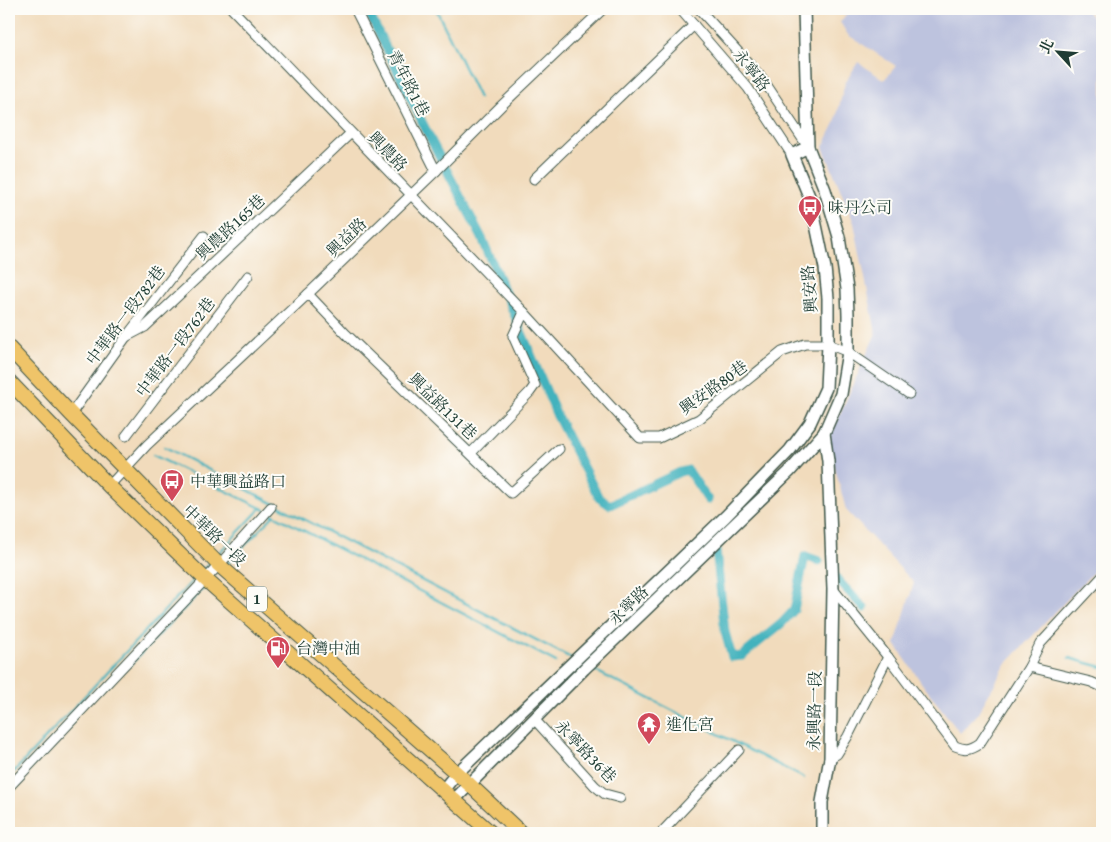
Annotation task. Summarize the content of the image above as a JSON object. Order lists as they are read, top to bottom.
{
  "streets": {
    "main road": ["中華路一段", "1"],
    "street": [
      "永寧路",
      "青年路1巷",
      "興農路",
      "興農路165巷",
      "興益路",
      "興安路",
      "中華路一段782巷",
      "中華路一段762巷",
      "興安路80巷",
      "興益路131巷",
      "永興路一段",
      "永寧路36巷"
    ]
  },
  "crossings": [
    ["永寧路", "興安路"],
    ["永寧路", "中華路一段"],
    ["永寧路", "1"],
    ["永寧路", "永寧路36巷"],
    ["青年路1巷", "興益路"],
    ["興農路", "興農路165巷"],
    ["興農路", "興益路"],
    ["興農路", "興安路80巷"],
    ["興農路165巷", "中華路一段782巷"],
    ["興益路", "興益路131巷"],
    ["興益路", "中華路一段"],
    ["興益路", "1"],
    ["興安路", "興安路80巷"],
    ["中華路一段782巷", "中華路一段"]
  ],
  "places": {
    "bus stop": ["味丹公司", "中華興益路口"],
    "fuel station": ["台灣中油"],
    "temple": ["進化宮"]
  },
  "north": "top left"
}
